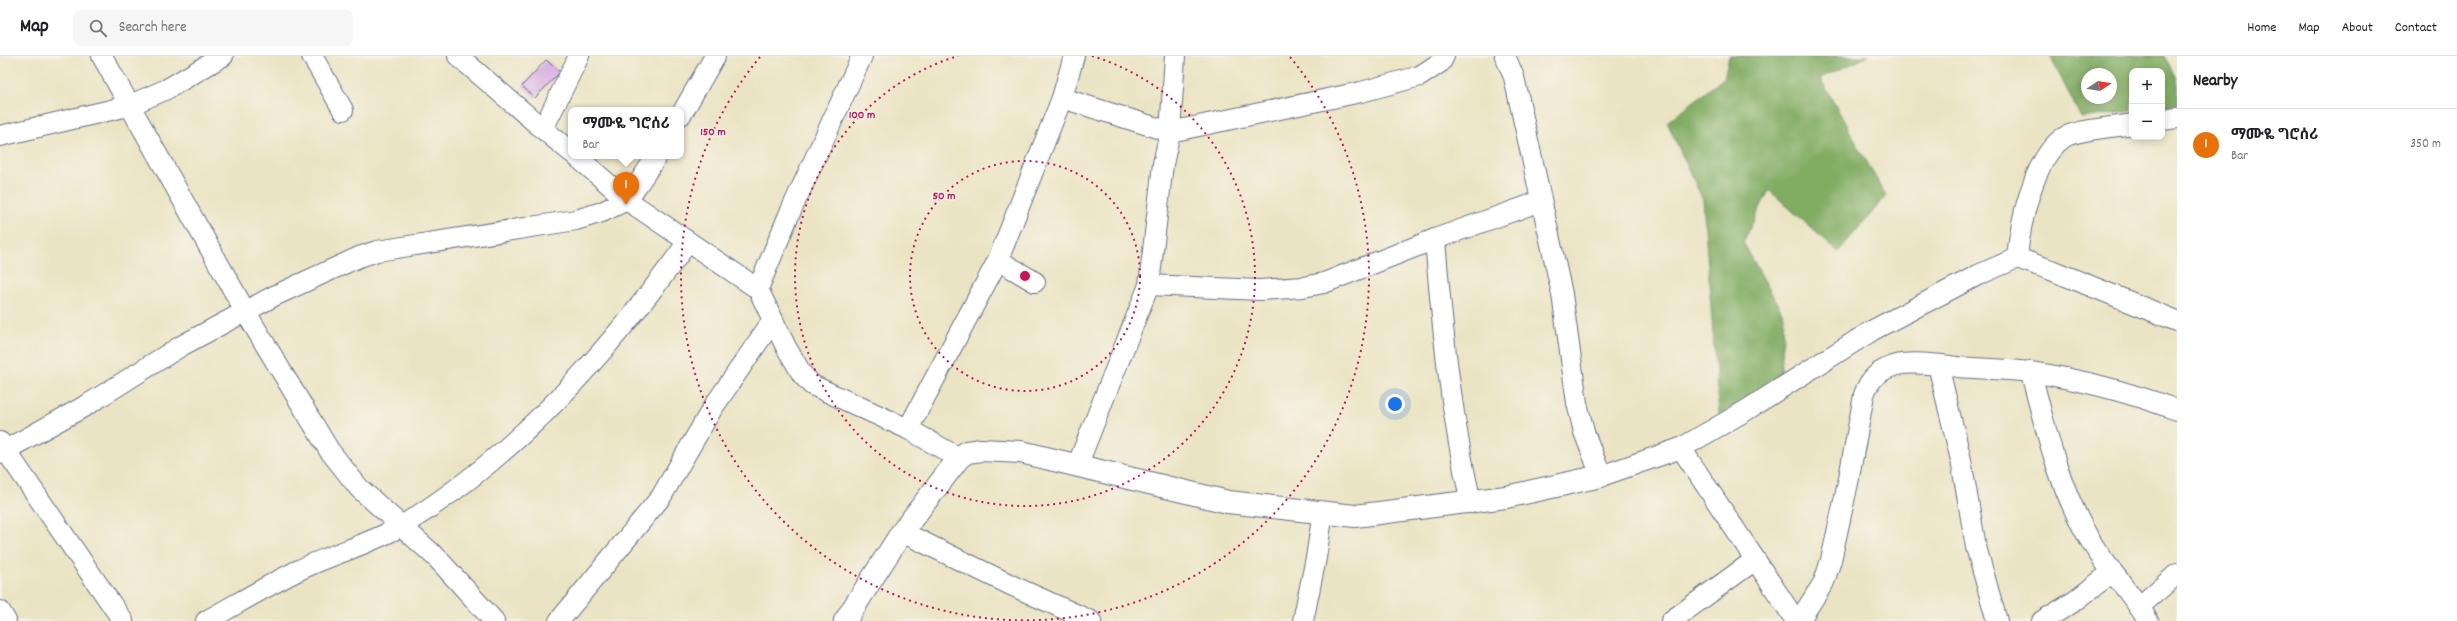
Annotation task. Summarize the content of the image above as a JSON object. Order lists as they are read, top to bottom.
{
  "north": "right",
  "page": {
    "header": "Map",
    "search": "Search here",
    "nav": [
      "Home",
      "Map",
      "About",
      "Contact"
    ],
    "heading": "Nearby",
    "map_buttons": ["+", "−"],
    "popup": ["ማሙዬ ግሮሰሪ", "Bar"],
    "list": [
      {
        "mark": "1",
        "name": "ማሙዬ ግሮሰሪ",
        "note": "Bar",
        "value": "350 m"
      }
    ],
    "pins": "1"
  },
  "rings": ["100 m", "150 m", "50 m"]
}
